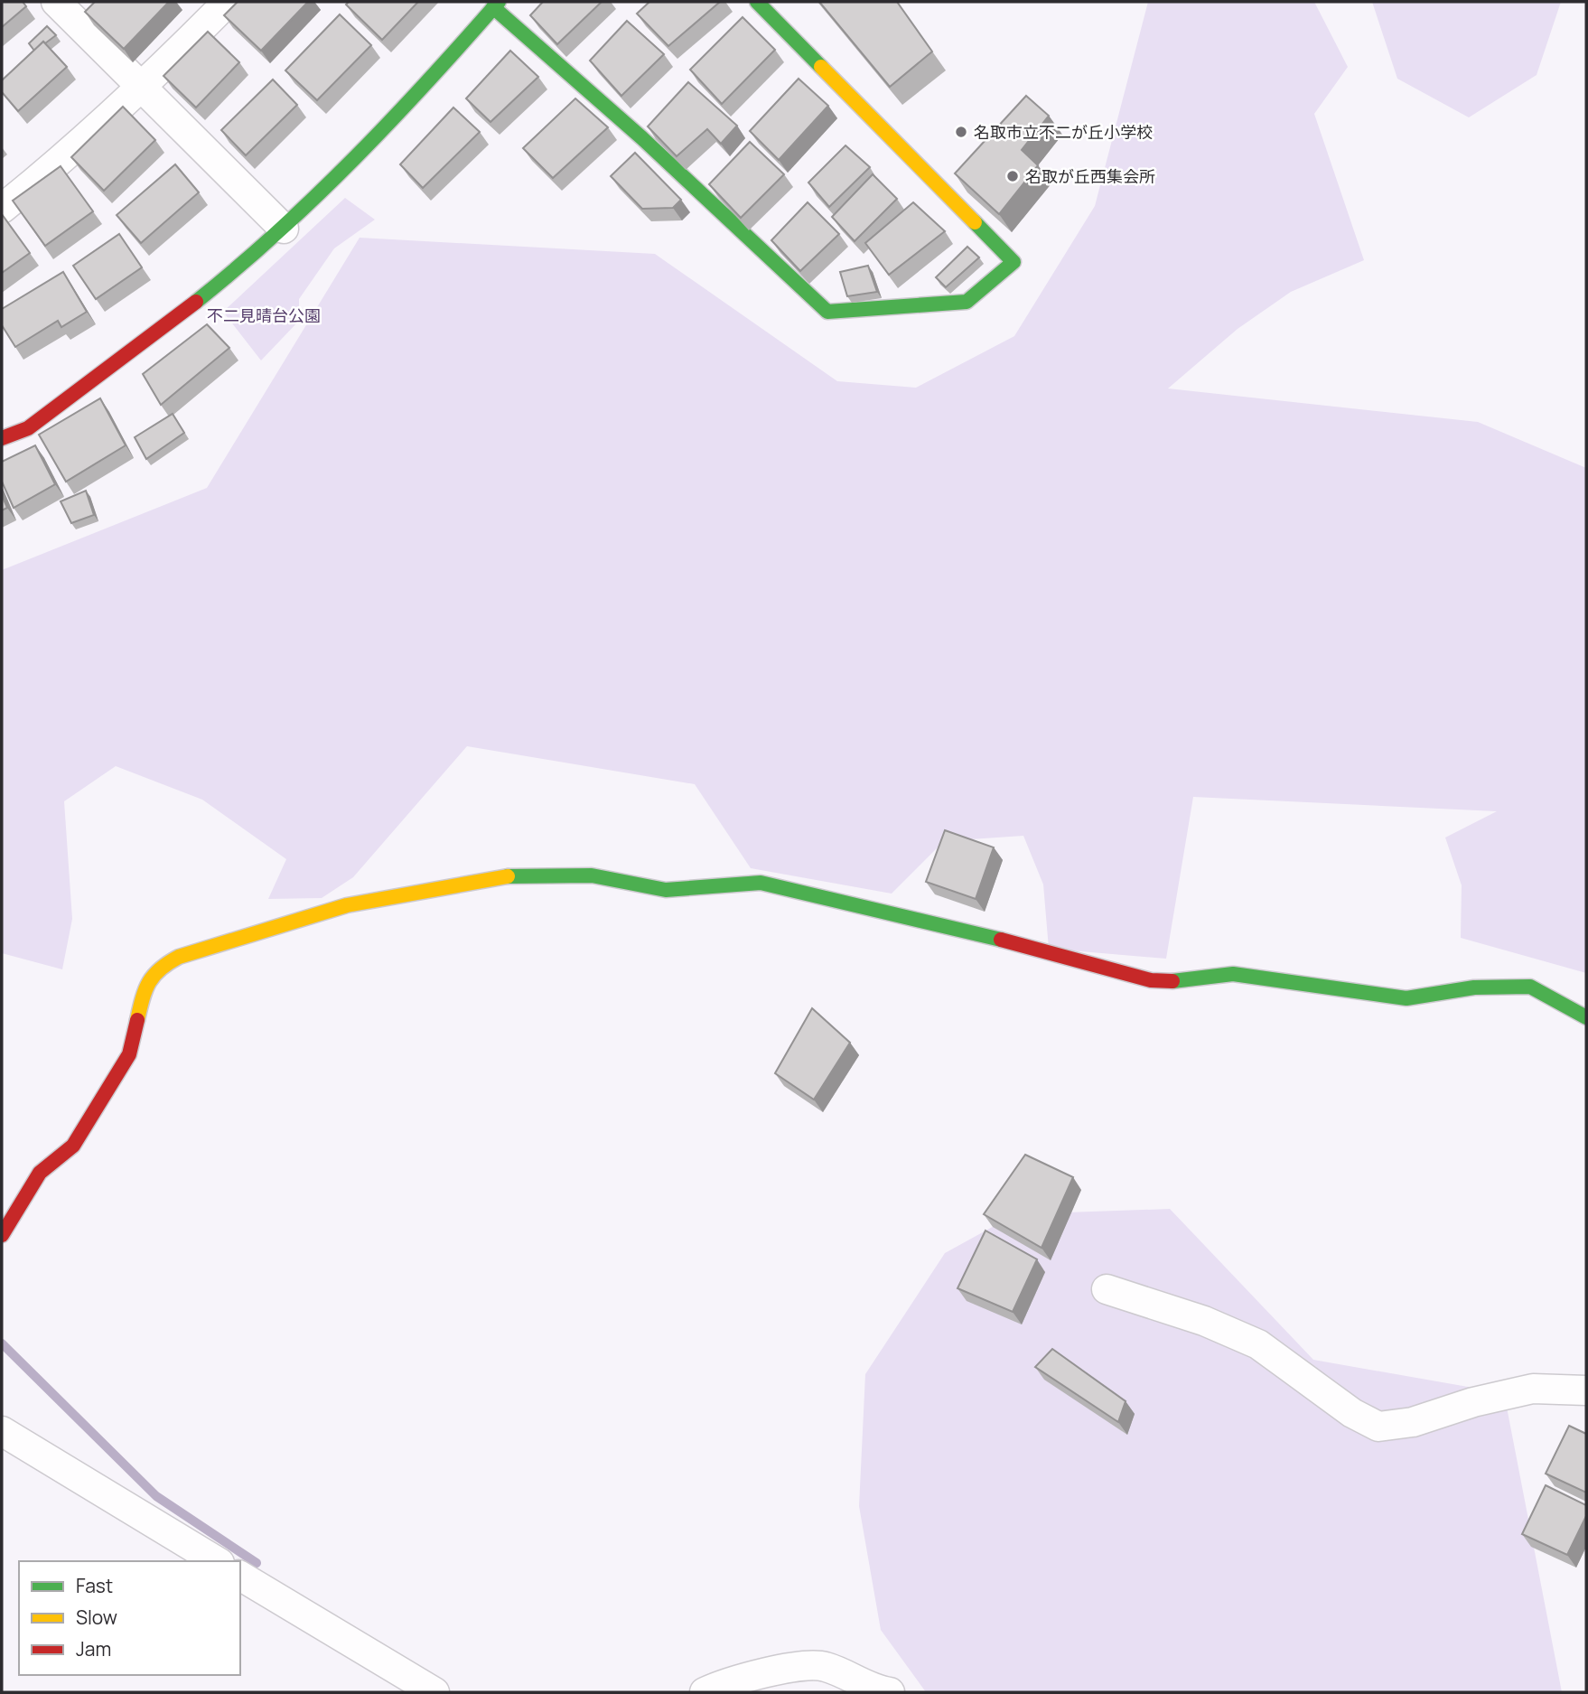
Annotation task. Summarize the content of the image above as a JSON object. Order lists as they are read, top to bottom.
{
  "parks": ["不二見晴台公園"],
  "places": ["名取市立不二が丘小学校", "名取が丘西集会所"],
  "legend": ["Fast", "Slow", "Jam"]
}
